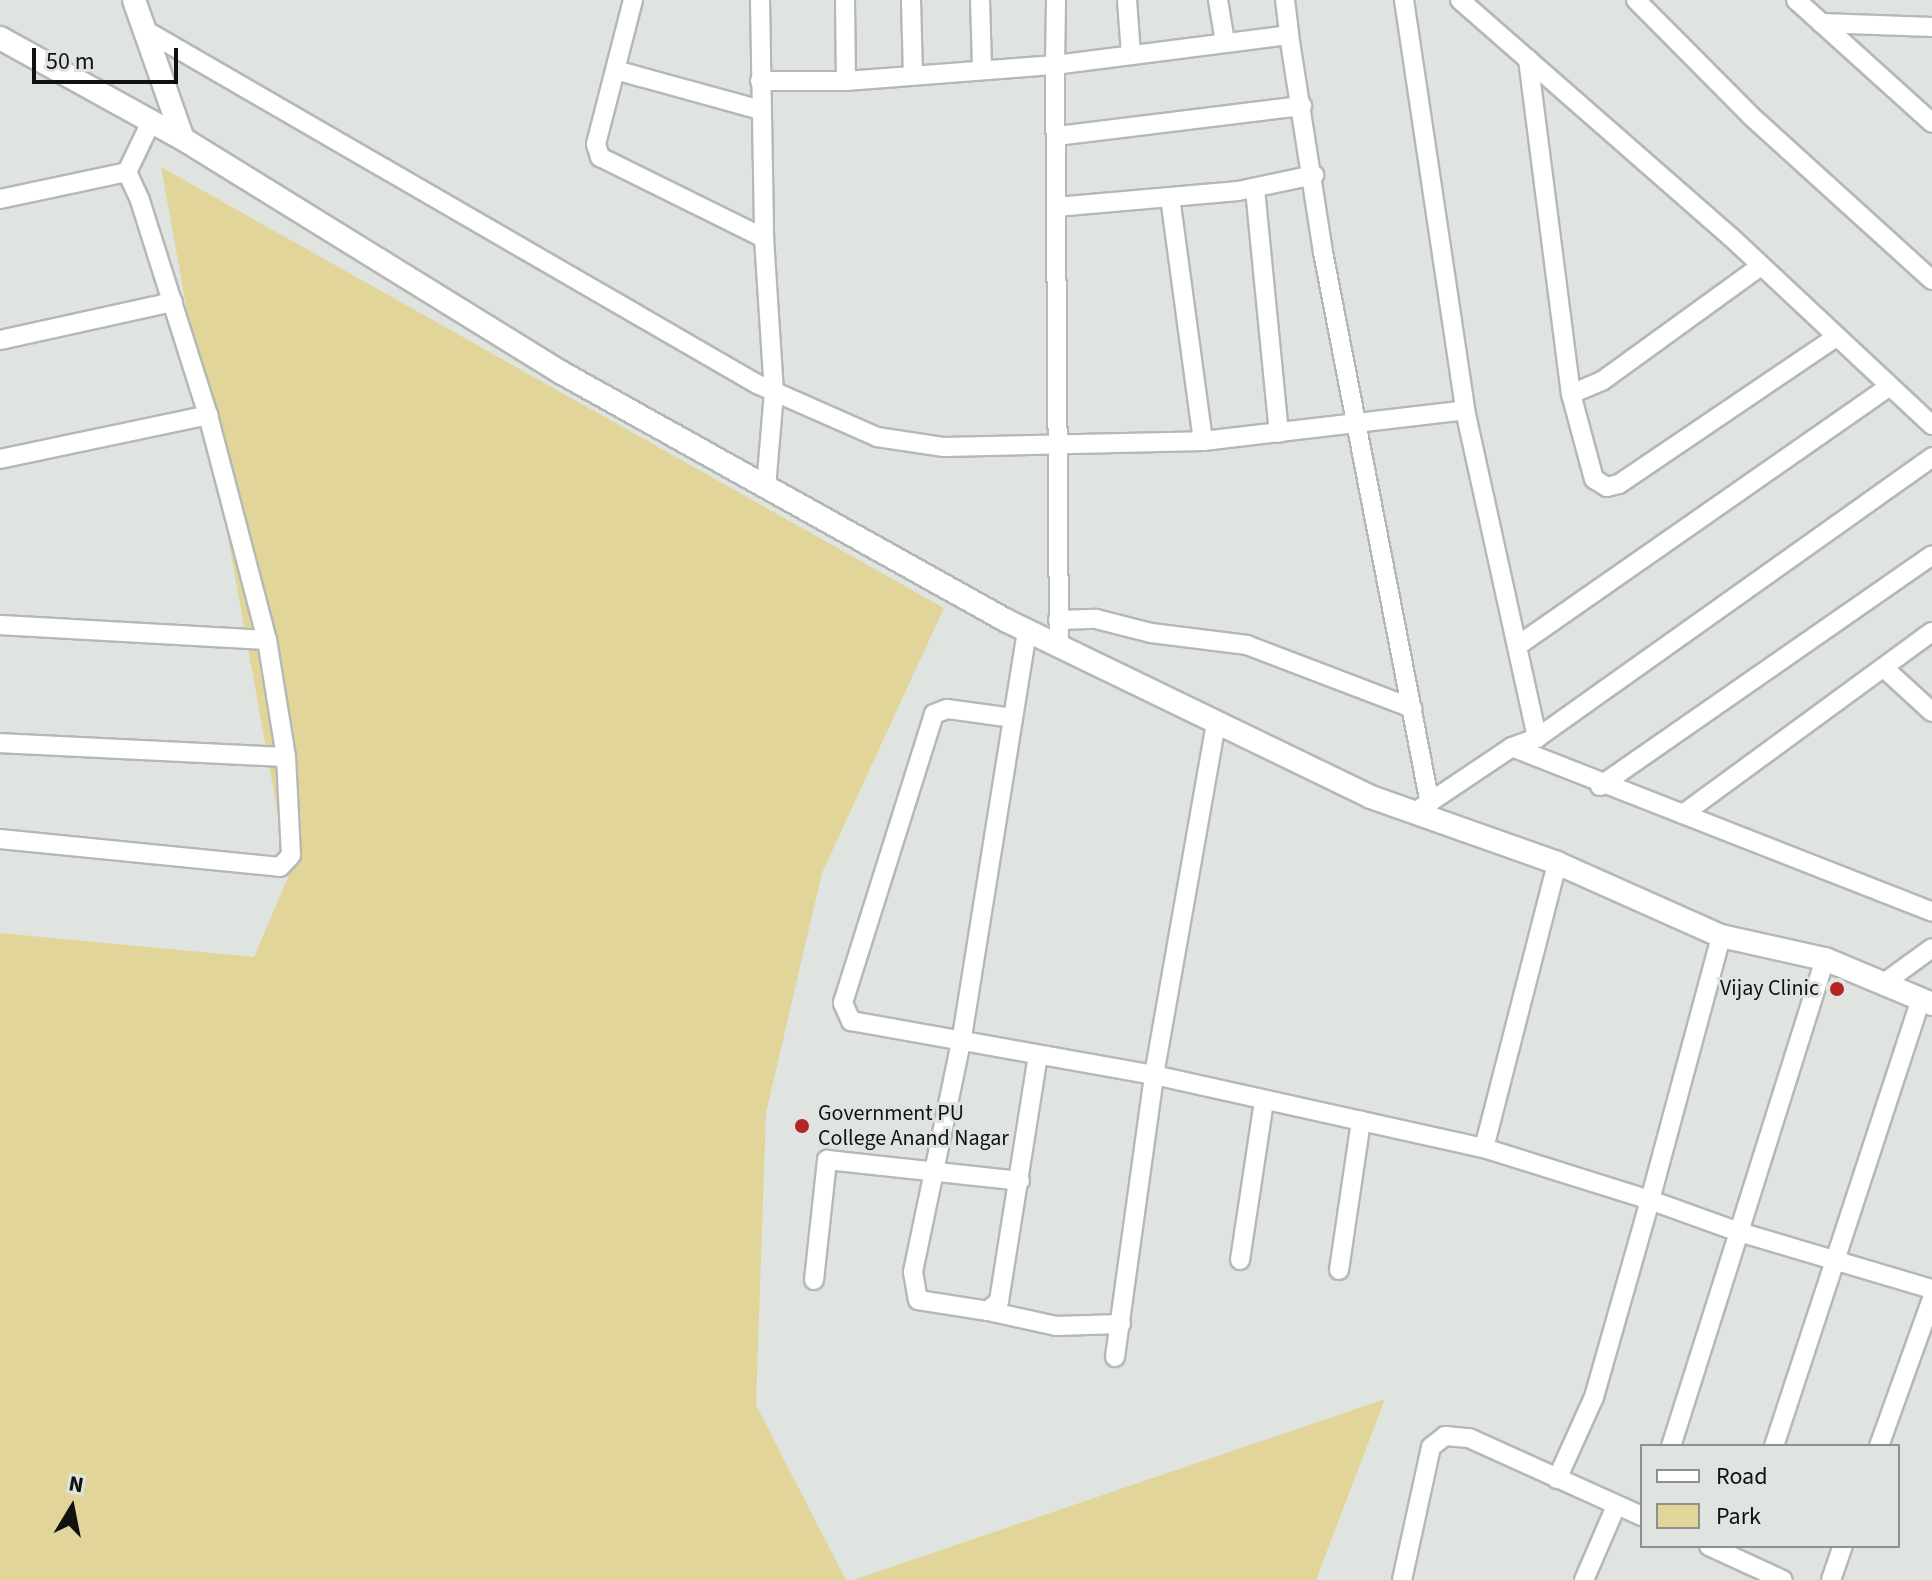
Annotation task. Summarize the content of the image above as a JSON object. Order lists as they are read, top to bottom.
{
  "places": ["Vijay Clinic", "Government PU College Anand Nagar"],
  "legend": ["Road", "Park"],
  "scale_bar": "50 m",
  "north": "top"
}
